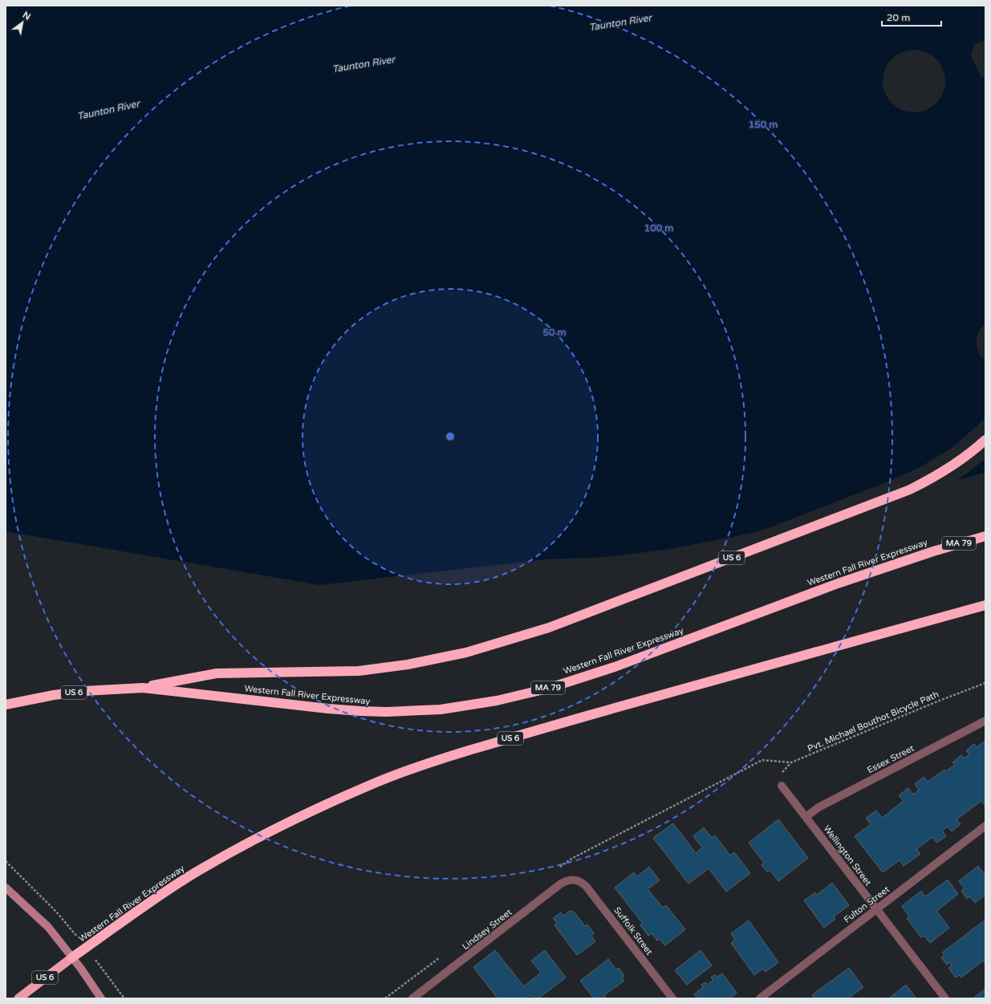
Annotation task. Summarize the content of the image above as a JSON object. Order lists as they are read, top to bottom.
{
  "streets": {
    "highway": ["MA 79", "US 6", "Western Fall River Expressway"],
    "street": [
      "Essex Street",
      "Wellington Street",
      "Fulton Street",
      "Lindsey Street",
      "Suffolk Street"
    ],
    "path": ["Pvt. Michael Bouthot Bicycle Path"]
  },
  "crossings": [
    ["US 6", "Western Fall River Expressway"],
    ["Pvt. Michael Bouthot Bicycle Path", "Wellington Street"],
    ["Essex Street", "Wellington Street"],
    ["Wellington Street", "Fulton Street"],
    ["Lindsey Street", "Suffolk Street"]
  ],
  "water": ["Taunton River"],
  "scale_bar": "20 m",
  "north": "top right",
  "rings": ["150 m", "100 m", "50 m"]
}
